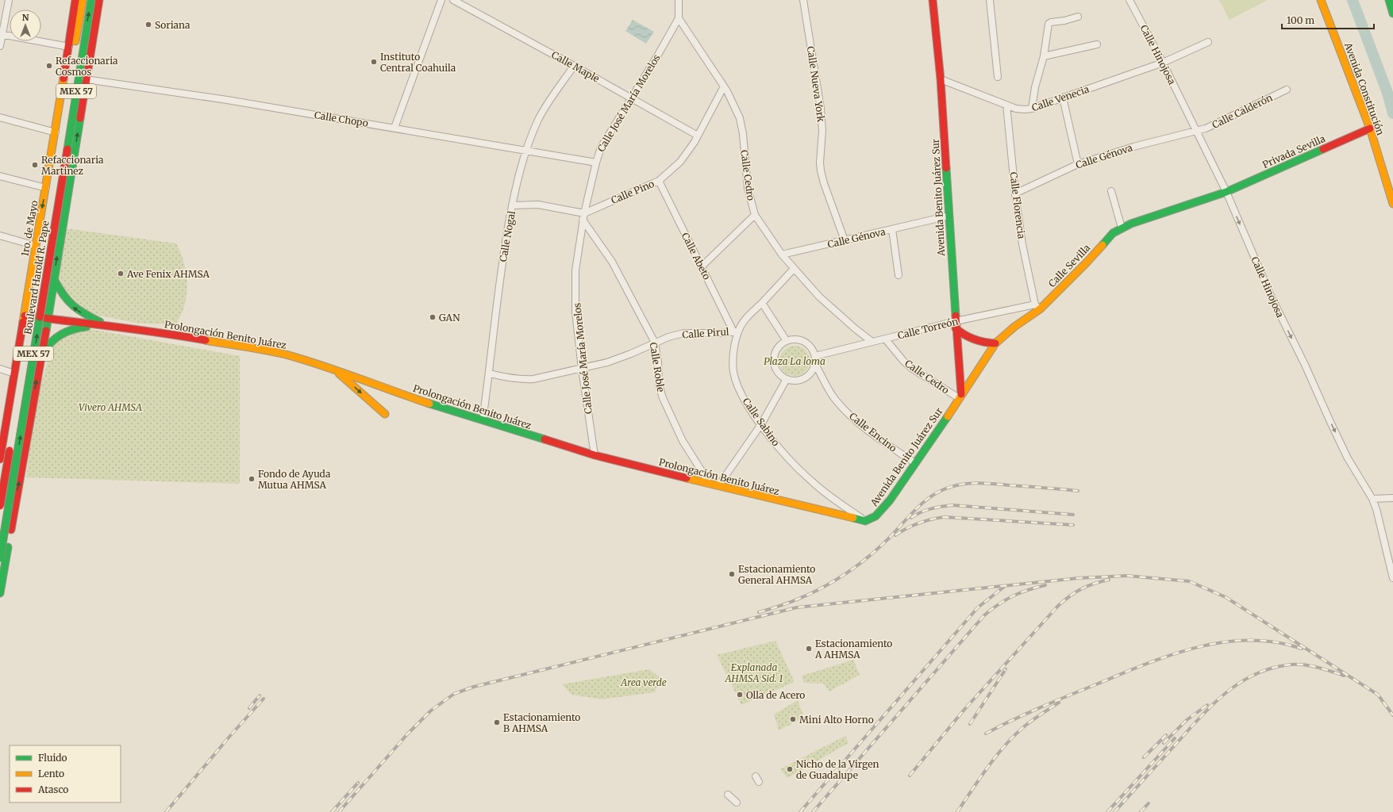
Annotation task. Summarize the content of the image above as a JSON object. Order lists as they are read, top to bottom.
{
  "streets": {
    "main road": [
      "Avenida Constitución",
      "MEX 57",
      "Privada Sevilla",
      "Avenida Benito Juárez Sur",
      "1ro. de Mayo",
      "Calle Sevilla",
      "Boulevard Harold R. Pape",
      "Prolongación Benito Juárez"
    ],
    "street": [
      "Calle Hinojosa",
      "Calle Maple",
      "Calle Nueva York",
      "Calle Venecia",
      "Calle José María Morelos",
      "Calle Calderón",
      "Calle Chopo",
      "Calle Génova",
      "Calle Cedro",
      "Calle Pino",
      "Calle Florencia",
      "Calle Nogal",
      "Calle Abeto",
      "Calle Torreón",
      "Calle Pirul",
      "Calle Roble",
      "Calle Sabino",
      "Calle Encino"
    ]
  },
  "crossings": [
    ["Calle Hinojosa", "Calle Venecia"],
    ["Calle Hinojosa", "Calle Calderón"],
    ["Calle Hinojosa", "Privada Sevilla"],
    ["Calle Hinojosa", "Calle Génova"],
    ["Calle Hinojosa", "Calle Sevilla"],
    ["Calle Maple", "Calle José María Morelos"],
    ["Calle Maple", "Calle Pino"],
    ["Calle Maple", "Calle Nogal"],
    ["Calle Nueva York", "Calle Génova"],
    ["Avenida Constitución", "Privada Sevilla"],
    ["Calle Venecia", "Avenida Benito Juárez Sur"],
    ["Calle Venecia", "Calle Florencia"],
    ["Calle José María Morelos", "Calle Chopo"],
    ["Calle José María Morelos", "Calle Cedro"],
    ["Calle José María Morelos", "Calle Pino"],
    ["Calle José María Morelos", "Calle Pirul"],
    ["Calle José María Morelos", "Prolongación Benito Juárez"],
    ["Calle José María Morelos", "Calle Roble"],
    ["Calle Calderón", "Calle Génova"],
    ["Calle Chopo", "Calle Nogal"],
    ["Privada Sevilla", "Calle Sevilla"],
    ["Calle Génova", "Calle Cedro"],
    ["Calle Génova", "Avenida Benito Juárez Sur"],
    ["Calle Génova", "Calle Florencia"],
    ["Calle Cedro", "Calle Pino"],
    ["Calle Cedro", "Avenida Benito Juárez Sur"],
    ["Calle Cedro", "Calle Sevilla"],
    ["Calle Cedro", "Calle Torreón"],
    ["Calle Cedro", "Calle Sabino"],
    ["Calle Pino", "Calle Abeto"],
    ["Calle Pino", "Calle Roble"],
    ["Avenida Benito Juárez Sur", "Calle Sevilla"],
    ["Avenida Benito Juárez Sur", "Calle Torreón"],
    ["Avenida Benito Juárez Sur", "Prolongación Benito Juárez"],
    ["Avenida Benito Juárez Sur", "Calle Sabino"],
    ["Avenida Benito Juárez Sur", "Calle Encino"],
    ["Calle Florencia", "Calle Sevilla"],
    ["Calle Florencia", "Calle Torreón"],
    ["1ro. de Mayo", "Prolongación Benito Juárez"],
    ["Calle Nogal", "Calle Pirul"],
    ["Calle Nogal", "Prolongación Benito Juárez"],
    ["Calle Abeto", "Calle Pirul"],
    ["Calle Abeto", "Calle Sabino"],
    ["Calle Sevilla", "Calle Torreón"],
    ["Calle Torreón", "Calle Encino"],
    ["Calle Pirul", "Calle Roble"],
    ["Calle Pirul", "Calle Sabino"],
    ["Prolongación Benito Juárez", "Calle Roble"],
    ["Prolongación Benito Juárez", "Calle Sabino"]
  ],
  "one_way": ["Calle Hinojosa"],
  "parks": [
    "Plaza La loma",
    "Vivero AHMSA",
    "Explanada AHMSA Sid. 1",
    "Area verde"
  ],
  "places": [
    "Soriana",
    "Instituto Central Coahuila",
    "Refaccionaria Cosmos",
    "Refaccionaria Martinez",
    "Ave Fenix AHMSA",
    "GAN",
    "Fondo de Ayuda Mutua AHMSA",
    "Estacionamiento General AHMSA",
    "Estacionamiento A AHMSA",
    "Olla de Acero",
    "Mini Alto Horno",
    "Estacionamiento B AHMSA",
    "Nicho de la Virgen de Guadalupe"
  ],
  "legend": ["Fluido", "Lento", "Atasco"],
  "scale_bar": "100 m",
  "north": "top"
}
